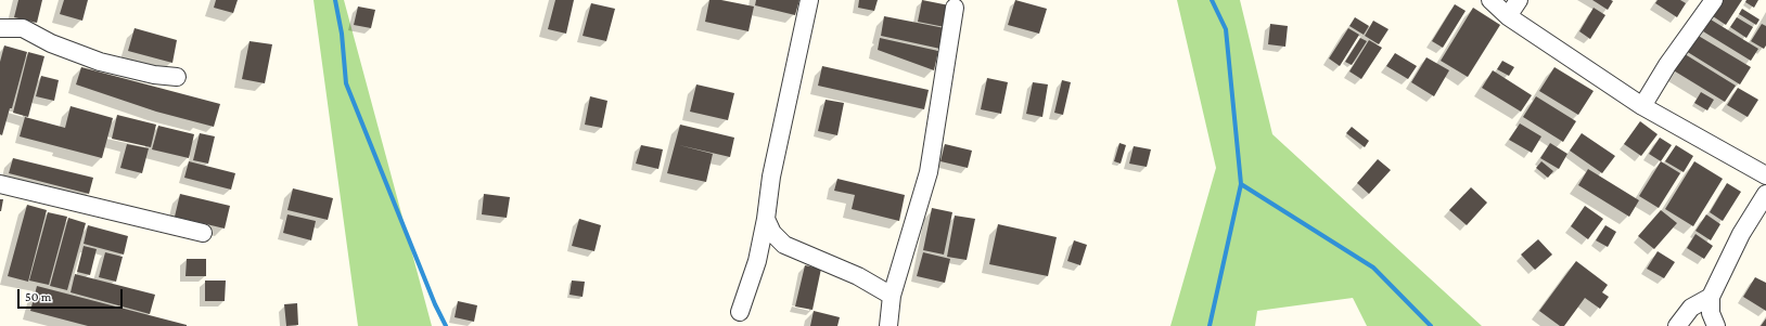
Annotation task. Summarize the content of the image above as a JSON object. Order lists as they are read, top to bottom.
{
  "scale_bar": "50 m"
}
